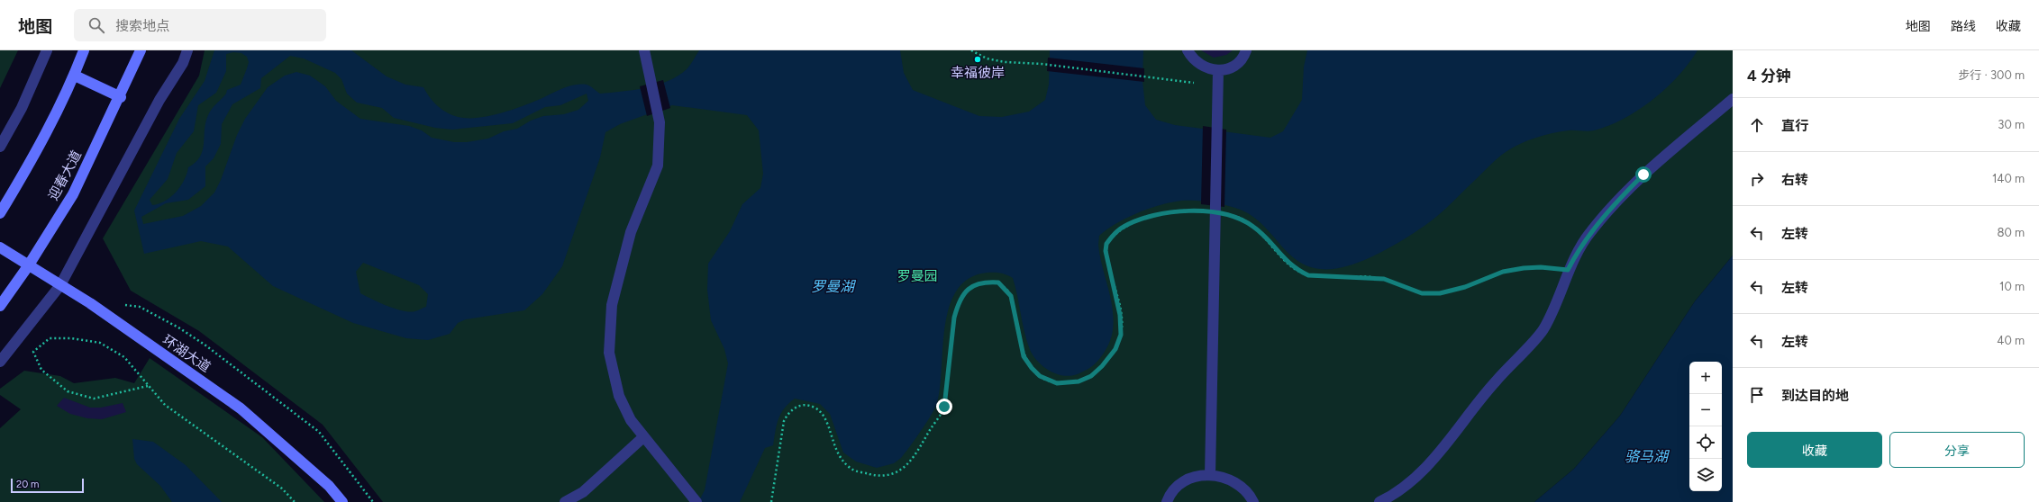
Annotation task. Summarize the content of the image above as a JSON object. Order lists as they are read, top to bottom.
{
  "streets": {
    "main road": ["迎春大道", "环湖大道"]
  },
  "crossings": [
    ["迎春大道", "环湖大道"]
  ],
  "water": ["罗曼湖", "骆马湖"],
  "parks": ["罗曼园"],
  "places": ["幸福彼岸"],
  "scale_bar": "20 m",
  "page": {
    "header": "地图",
    "search": "搜索地点",
    "nav": ["地图", "路线", "收藏"],
    "heading": ["4 分钟", "步行 · 300 m"],
    "list": [
      ["直行", "30 m"],
      ["右转", "140 m"],
      ["左转", "80 m"],
      ["左转", "10 m"],
      ["左转", "40 m"],
      "到达目的地"
    ],
    "map_buttons": ["+", "−"],
    "buttons": ["收藏", "分享"],
    "scale": "20 m"
  }
}
